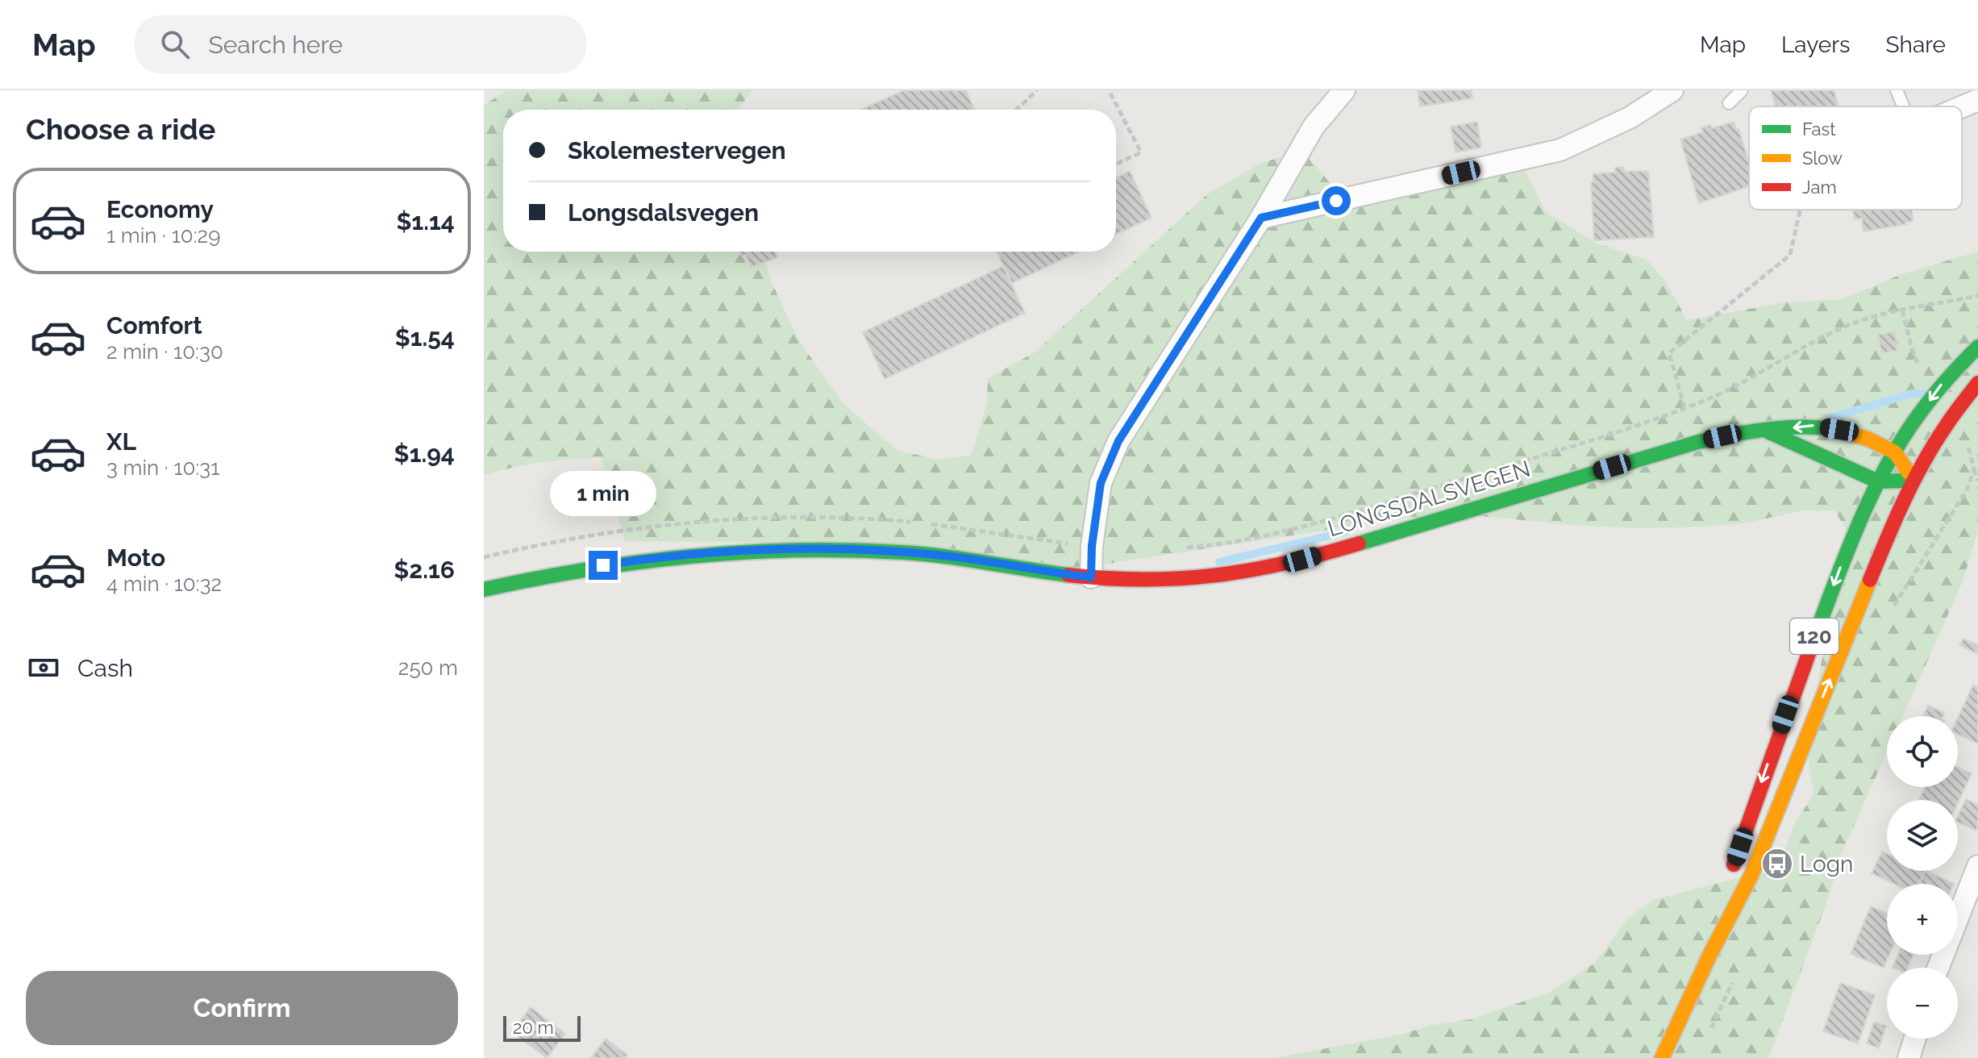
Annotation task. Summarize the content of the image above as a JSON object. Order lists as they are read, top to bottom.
{
  "streets": {
    "main road": ["LONGSDALSVEGEN", "120"]
  },
  "crossings": [
    ["LONGSDALSVEGEN", "120"]
  ],
  "places": {
    "bus stop": ["Logn"]
  },
  "legend": ["Fast", "Slow", "Jam"],
  "scale_bar": "20 m",
  "page": {
    "header": "Map",
    "search": "Search here",
    "nav": ["Map", "Layers", "Share"],
    "heading": "Choose a ride",
    "banner": ["Skolemestervegen", "Longsdalsvegen"],
    "list": [
      {
        "name": "Economy",
        "note": "1 min · 10:29",
        "value": "$1.14"
      },
      {
        "name": "Comfort",
        "note": "2 min · 10:30",
        "value": "$1.54"
      },
      {
        "name": "XL",
        "note": "3 min · 10:31",
        "value": "$1.94"
      },
      {
        "name": "Moto",
        "note": "4 min · 10:32",
        "value": "$2.16"
      }
    ],
    "bubble": "1 min",
    "pay": ["Cash", "250 m"],
    "map_buttons": ["+", "−"],
    "buttons": "Confirm",
    "scale": "20 m"
  }
}
